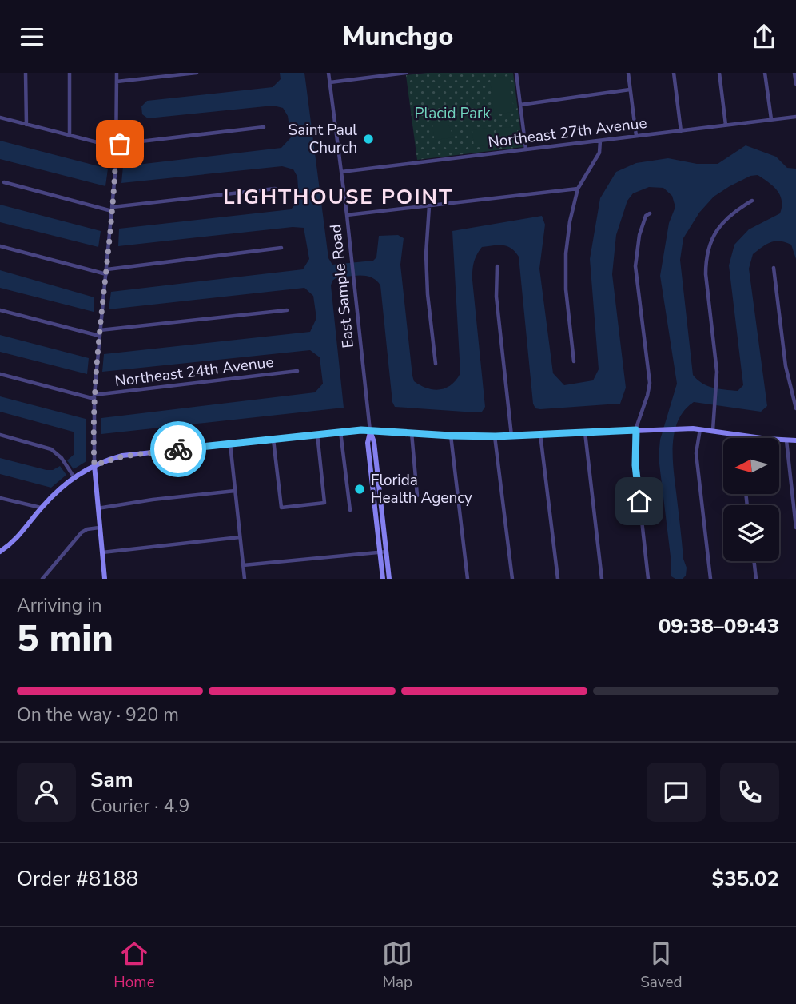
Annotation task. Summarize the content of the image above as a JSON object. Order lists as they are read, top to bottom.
{
  "streets": {
    "street": ["Northeast 27th Avenue", "East Sample Road", "Northeast 24th Avenue"]
  },
  "crossings": [
    ["Northeast 27th Avenue", "East Sample Road"]
  ],
  "districts": ["LIGHTHOUSE POINT"],
  "parks": ["Placid Park"],
  "places": ["Saint Paul Church", "Florida Health Agency"],
  "north": "left",
  "page": {
    "header": "Munchgo",
    "heading": ["5 min", "Arriving in", "09:38–09:43"],
    "panel": [
      "Sam",
      "Courier · 4.9",
      "Order #8188",
      "$35.02"
    ],
    "bar": "On the way · 920 m",
    "tabs": ["Home", "Map", "Saved"]
  }
}
